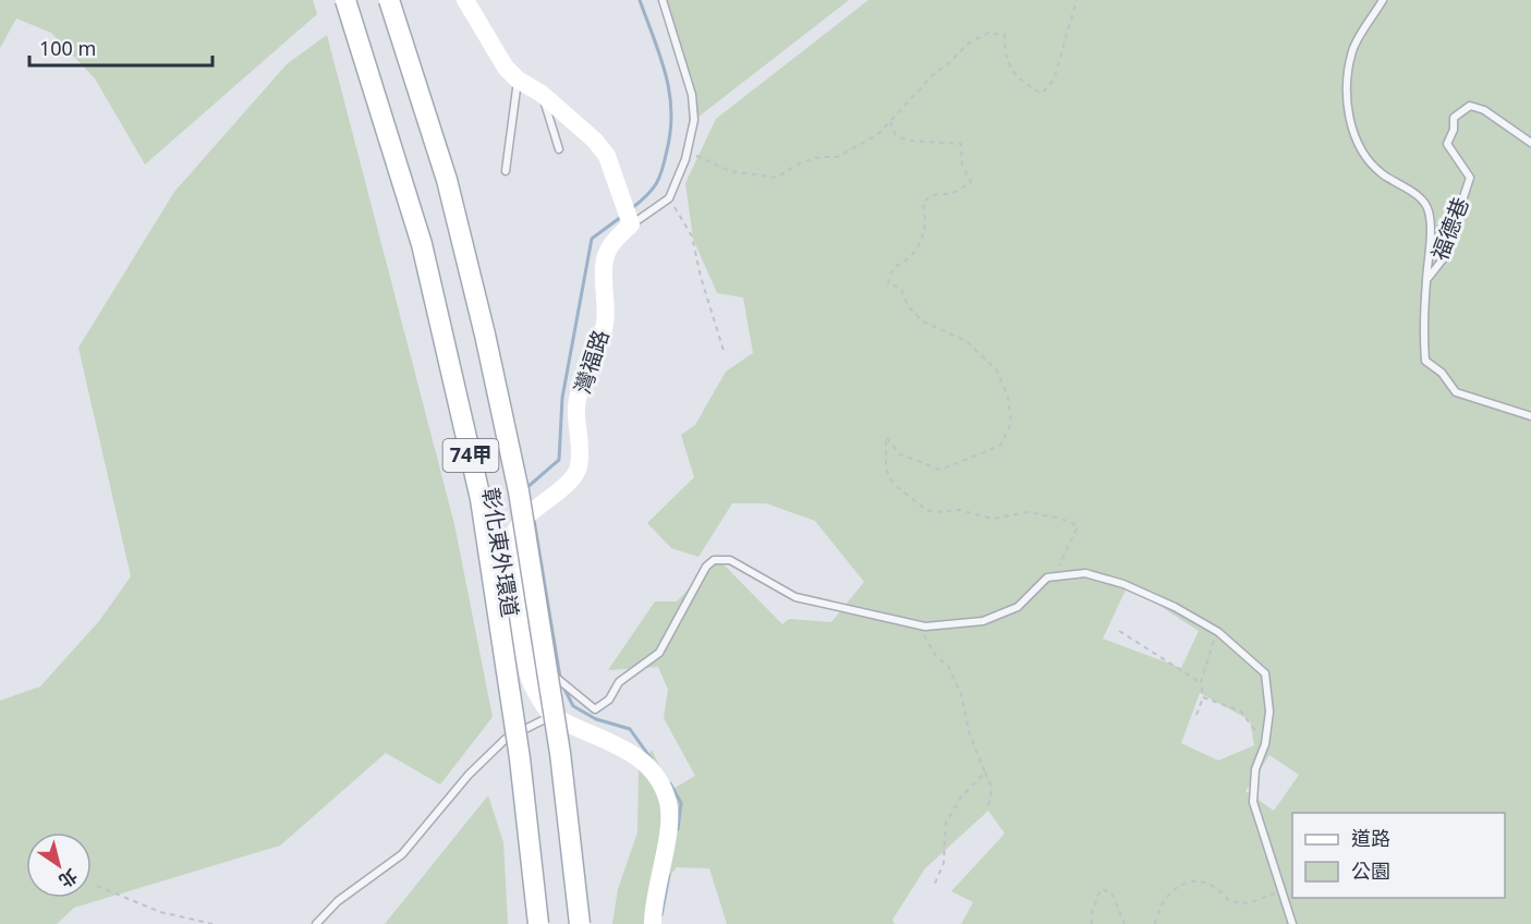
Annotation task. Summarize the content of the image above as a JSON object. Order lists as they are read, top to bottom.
{
  "streets": {
    "main road": ["74甲", "彰化東外環道"],
    "street": ["灣福路"],
    "lane": ["福德巷"]
  },
  "legend": ["道路", "公園"],
  "scale_bar": "100 m",
  "north": "bottom right"
}
